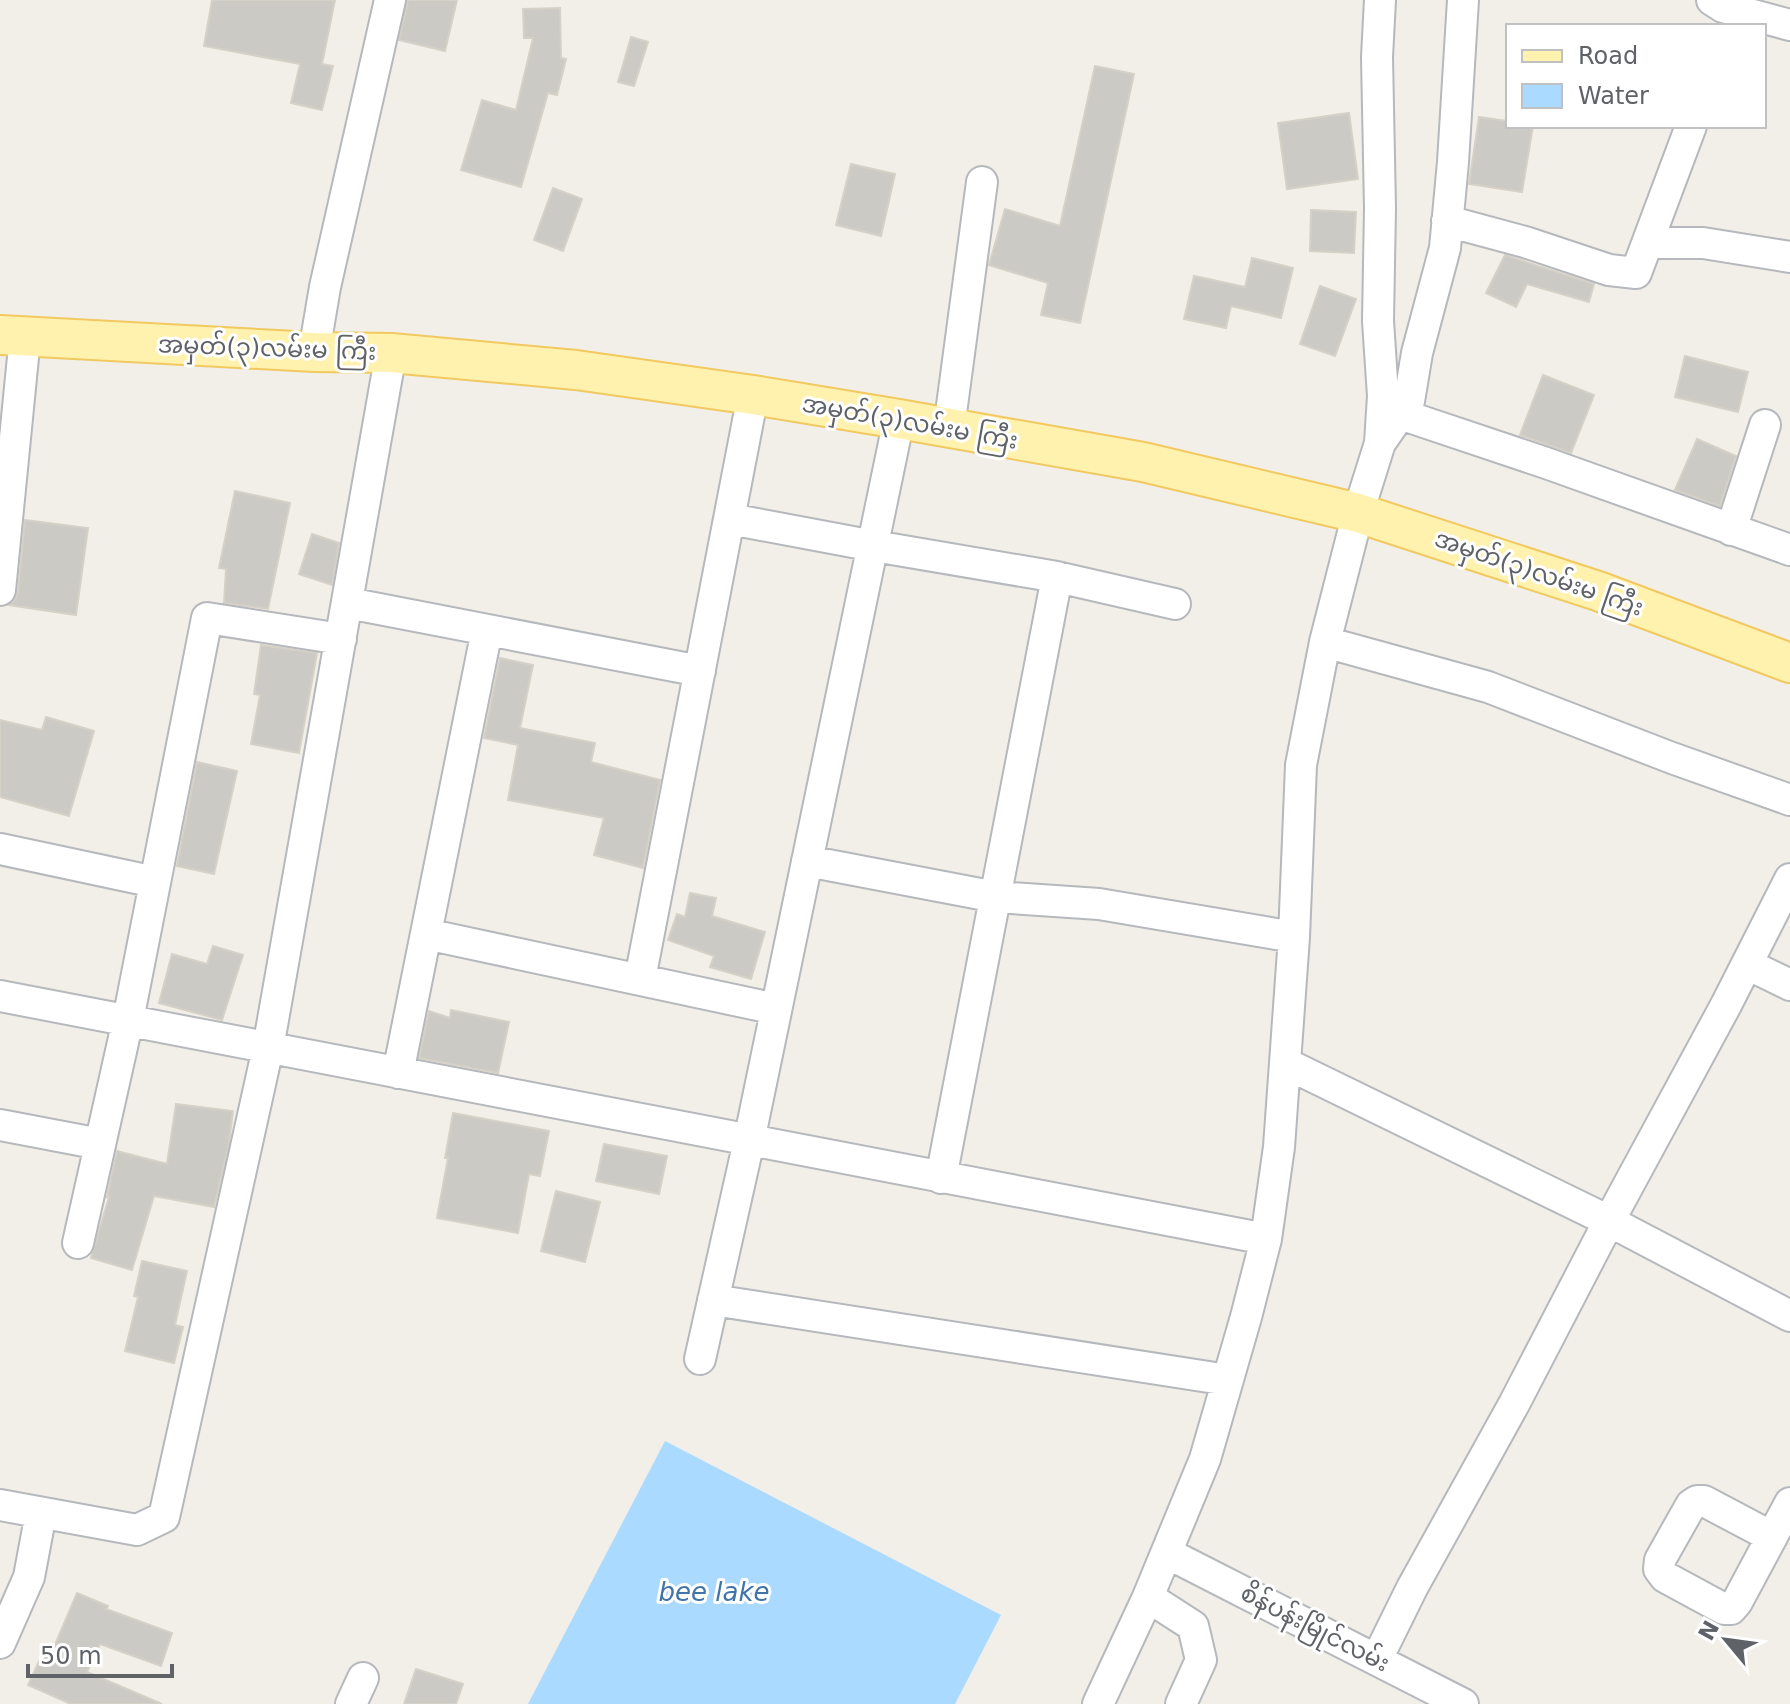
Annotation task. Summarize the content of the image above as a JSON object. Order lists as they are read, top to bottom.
{
  "streets": {
    "main road": ["အမှတ်(၃)လမ်းမ ကြီး"],
    "street": ["စိန်ပန်းမြိုင်လမ်း"]
  },
  "water": ["bee lake"],
  "legend": ["Road", "Water"],
  "scale_bar": "50 m",
  "north": "top left"
}
